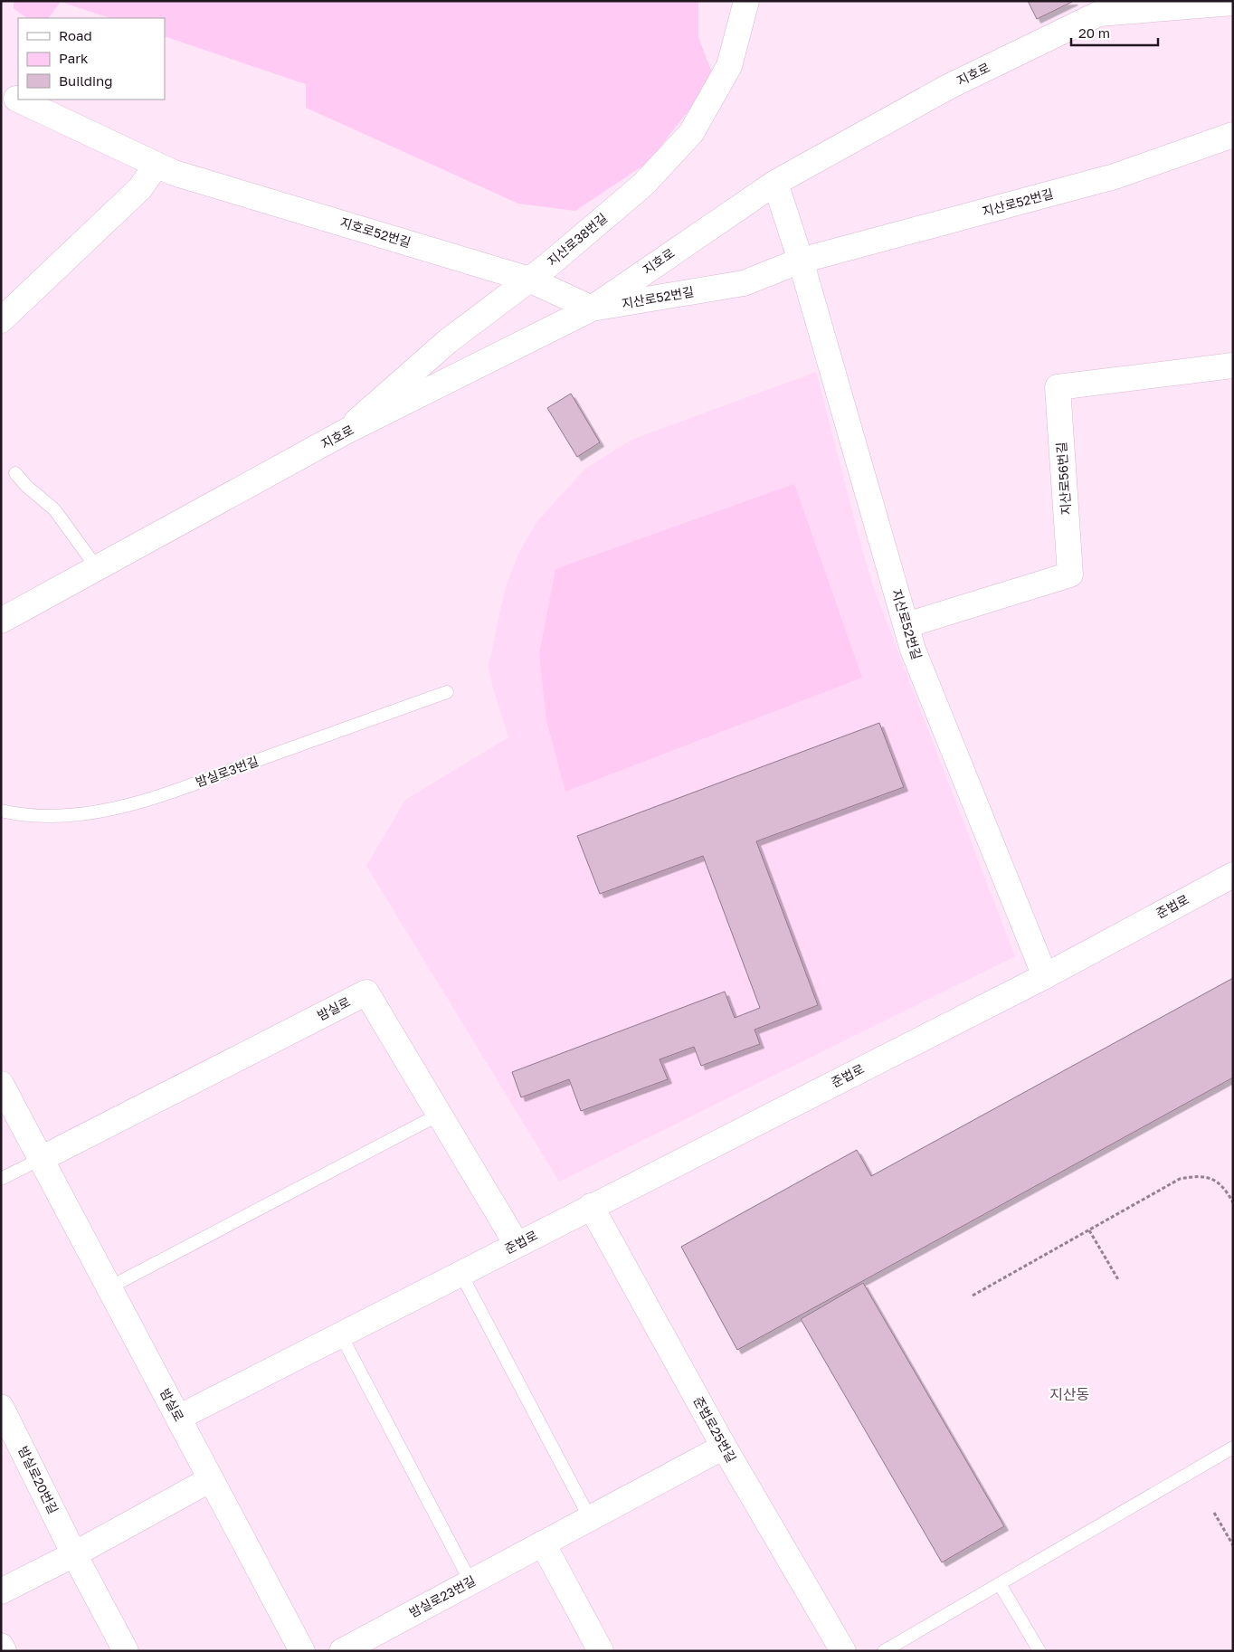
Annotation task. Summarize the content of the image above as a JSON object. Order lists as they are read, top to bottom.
{
  "streets": {
    "street": [
      "지호로",
      "지산로52번길",
      "지호로52번길",
      "지산로38번길",
      "지산로56번길",
      "준법로",
      "밤실로",
      "준법로25번길",
      "밤실로20번길",
      "밤실로23번길"
    ],
    "lane": ["밤실로3번길"]
  },
  "crossings": [
    ["지호로", "지산로52번길"],
    ["지호로", "지호로52번길"],
    ["지호로", "지산로38번길"],
    ["지산로52번길", "지호로52번길"],
    ["지산로52번길", "지산로56번길"],
    ["지산로52번길", "준법로"],
    ["지호로52번길", "지산로38번길"],
    ["준법로", "밤실로"],
    ["준법로", "준법로25번길"],
    ["준법로25번길", "밤실로23번길"]
  ],
  "districts": ["지산동"],
  "legend": ["Road", "Park", "Building"],
  "scale_bar": "20 m"
}
